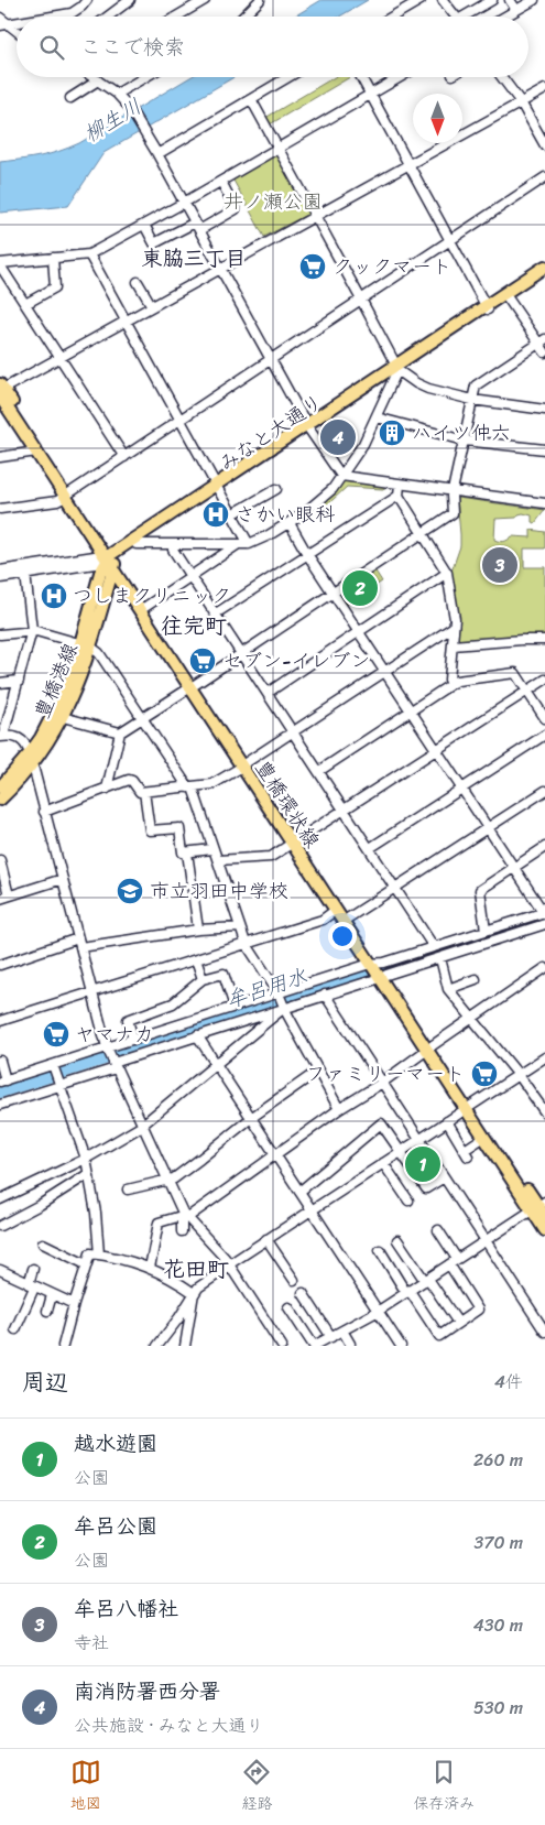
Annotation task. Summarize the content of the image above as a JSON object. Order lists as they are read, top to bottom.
{
  "streets": {
    "main road": ["みなと大通り", "豊橋港線", "豊橋環状線"]
  },
  "crossings": [
    ["みなと大通り", "豊橋港線"],
    ["みなと大通り", "豊橋環状線"],
    ["豊橋港線", "豊橋環状線"]
  ],
  "districts": ["東脇三丁目", "往完町", "花田町"],
  "water": ["柳生川", "牟呂用水"],
  "parks": ["井ノ瀬公園"],
  "places": {
    "supermarket": [
      "クックマート",
      "セブン-イレブン",
      "ヤマナカ",
      "ファミリーマート"
    ],
    "building": ["ハイツ仲六"],
    "hospital": ["さかい眼科", "つしまクリニック"],
    "school or university": ["市立羽田中学校"]
  },
  "north": "bottom",
  "page": {
    "search": "ここで検索",
    "pins": [
      "4",
      "3",
      "2",
      "1"
    ],
    "heading": ["周辺", "4件"],
    "list": [
      {
        "mark": "1",
        "name": "越水遊園",
        "note": "公園",
        "value": "260 m"
      },
      {
        "mark": "2",
        "name": "牟呂公園",
        "note": "公園",
        "value": "370 m"
      },
      {
        "mark": "3",
        "name": "牟呂八幡社",
        "note": "寺社",
        "value": "430 m"
      },
      {
        "mark": "4",
        "name": "南消防署西分署",
        "note": "公共施設 · みなと大通り",
        "value": "530 m"
      }
    ],
    "nav": ["地図", "経路", "保存済み"]
  }
}
